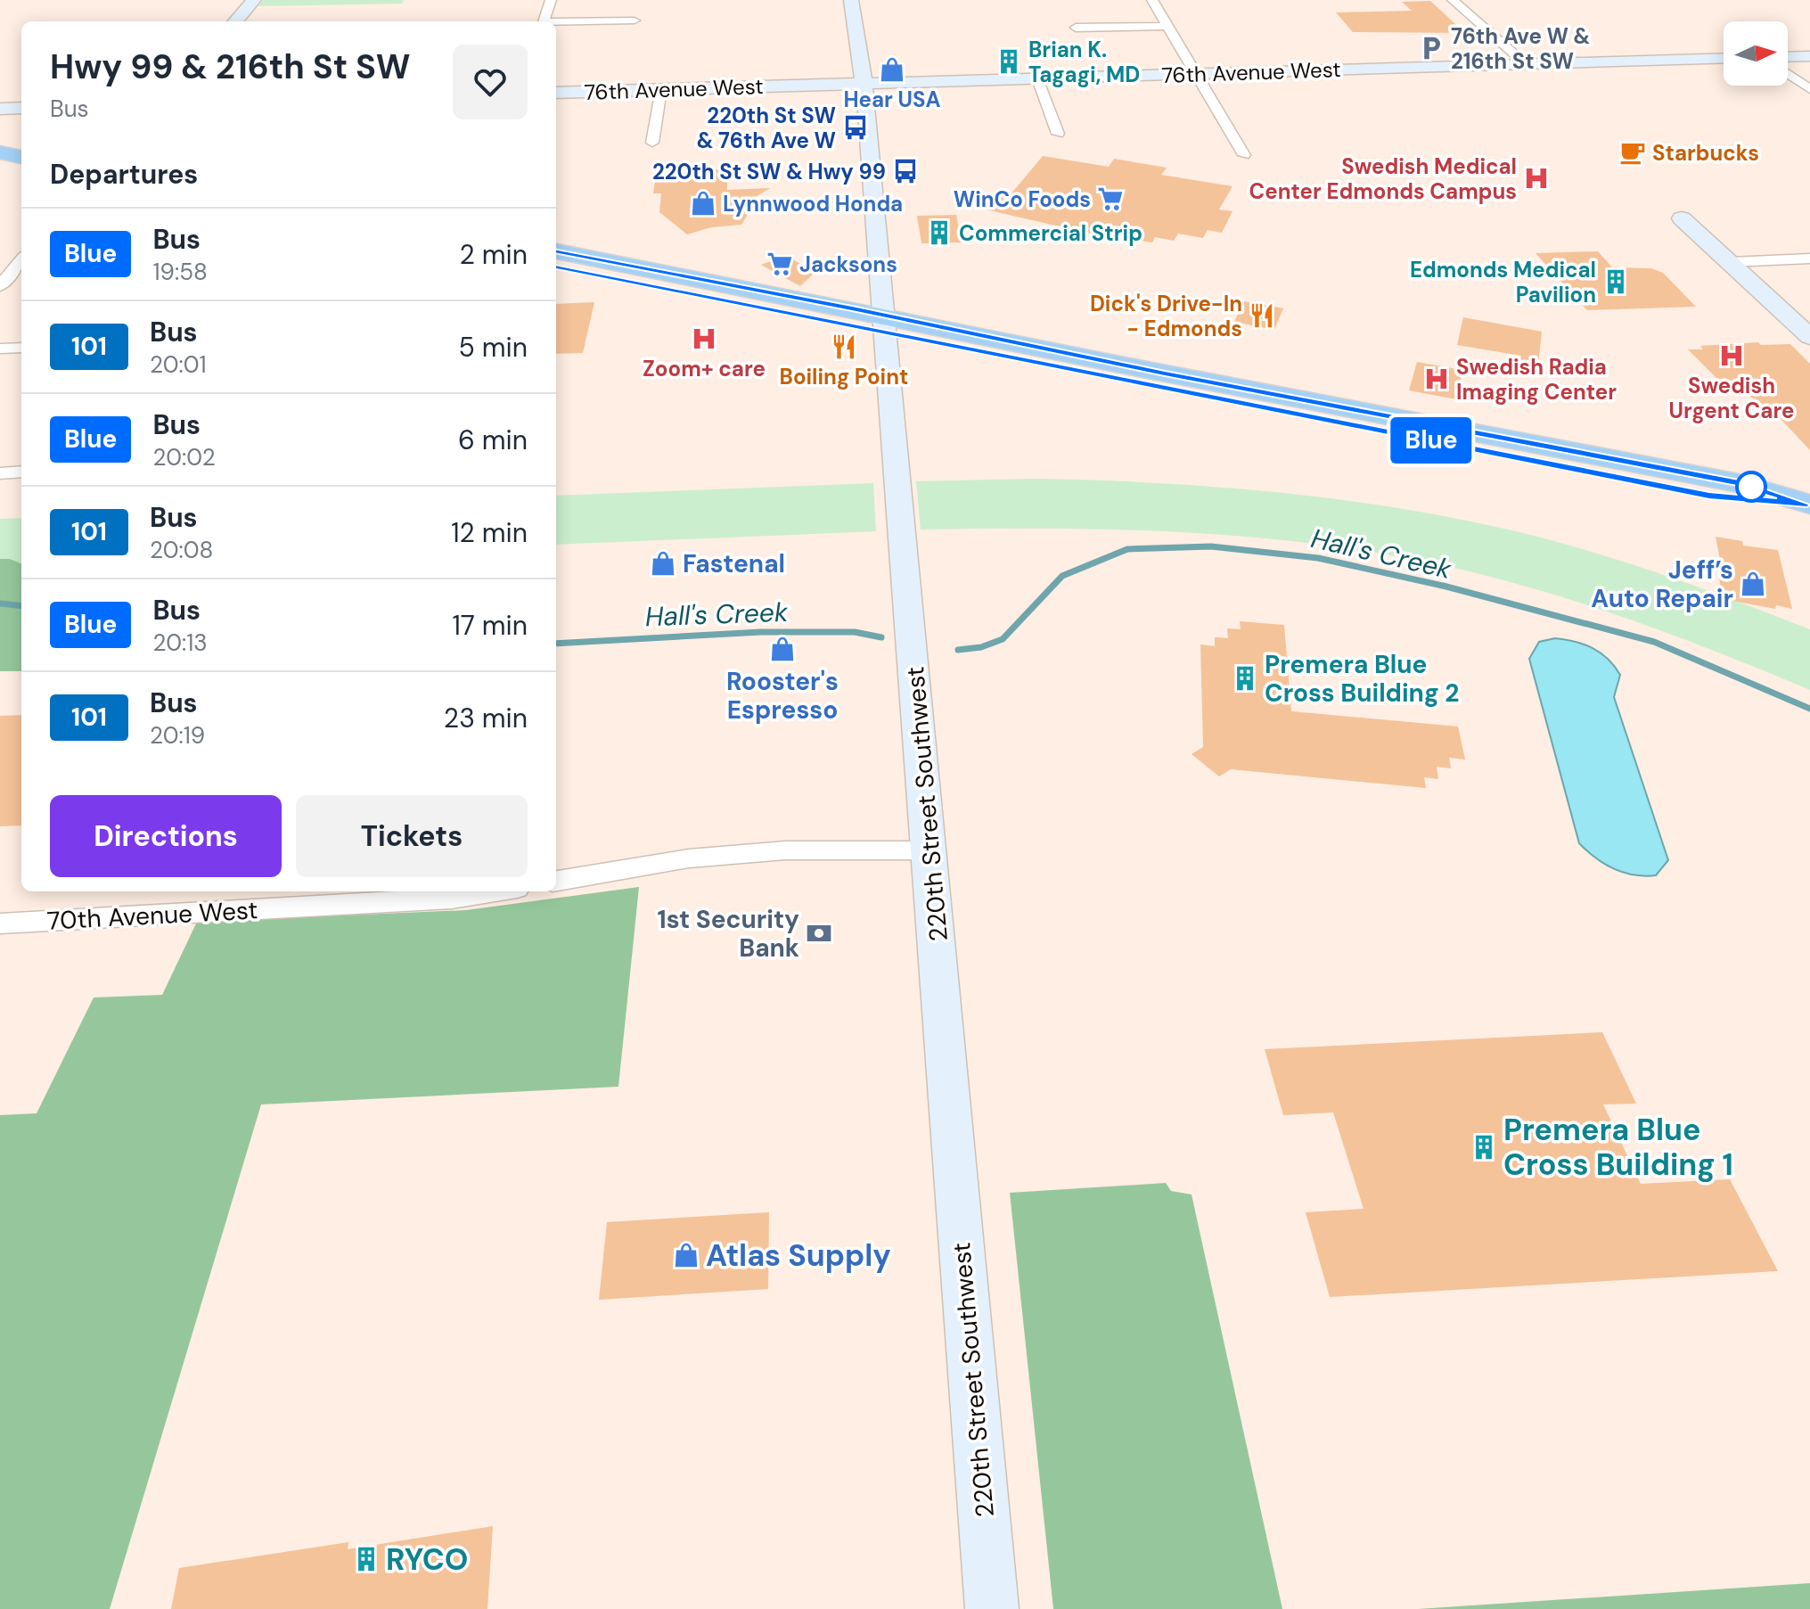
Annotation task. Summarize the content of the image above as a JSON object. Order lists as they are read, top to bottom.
{
  "streets": {
    "street": ["76th Avenue West", "220th Street Southwest", "70th Avenue West"]
  },
  "crossings": [
    ["76th Avenue West", "220th Street Southwest"]
  ],
  "water": ["Hall's Creek"],
  "places": {
    "parking": ["76th Ave W & 216th St SW"],
    "building": [
      "Brian K. Tagagi, MD",
      "Commercial Strip",
      "Edmonds Medical Pavilion",
      "Premera Blue Cross Building 2",
      "Premera Blue Cross Building 1",
      "RYCO"
    ],
    "shop": [
      "Hear USA",
      "Lynnwood Honda",
      "Fastenal",
      "Jeff’s Auto Repair",
      "Rooster's Espresso",
      "Atlas Supply"
    ],
    "bus stop": ["220th St SW & 76th Ave W", "220th St SW & Hwy 99"],
    "cafe": ["Starbucks"],
    "hospital": [
      "Swedish Medical Center Edmonds Campus",
      "Zoom+ care",
      "Swedish Urgent Care",
      "Swedish Radia Imaging Center"
    ],
    "supermarket": ["WinCo Foods", "Jacksons"],
    "restaurant": ["Dick's Drive-In - Edmonds", "Boiling Point"],
    "bank": ["1st Security Bank"]
  },
  "lines": ["bus line Blue"],
  "north": "right",
  "page": {
    "on_map": "Blue",
    "heading": [
      ["Hwy 99 & 216th St SW", "Bus"],
      "Departures"
    ],
    "list": [
      {
        "mark": "Blue",
        "name": "Bus",
        "note": "19:58",
        "value": "2 min"
      },
      {
        "mark": "101",
        "name": "Bus",
        "note": "20:01",
        "value": "5 min"
      },
      {
        "mark": "Blue",
        "name": "Bus",
        "note": "20:02",
        "value": "6 min"
      },
      {
        "mark": "101",
        "name": "Bus",
        "note": "20:08",
        "value": "12 min"
      },
      {
        "mark": "Blue",
        "name": "Bus",
        "note": "20:13",
        "value": "17 min"
      },
      {
        "mark": "101",
        "name": "Bus",
        "note": "20:19",
        "value": "23 min"
      }
    ],
    "buttons": ["Directions", "Tickets"]
  }
}
